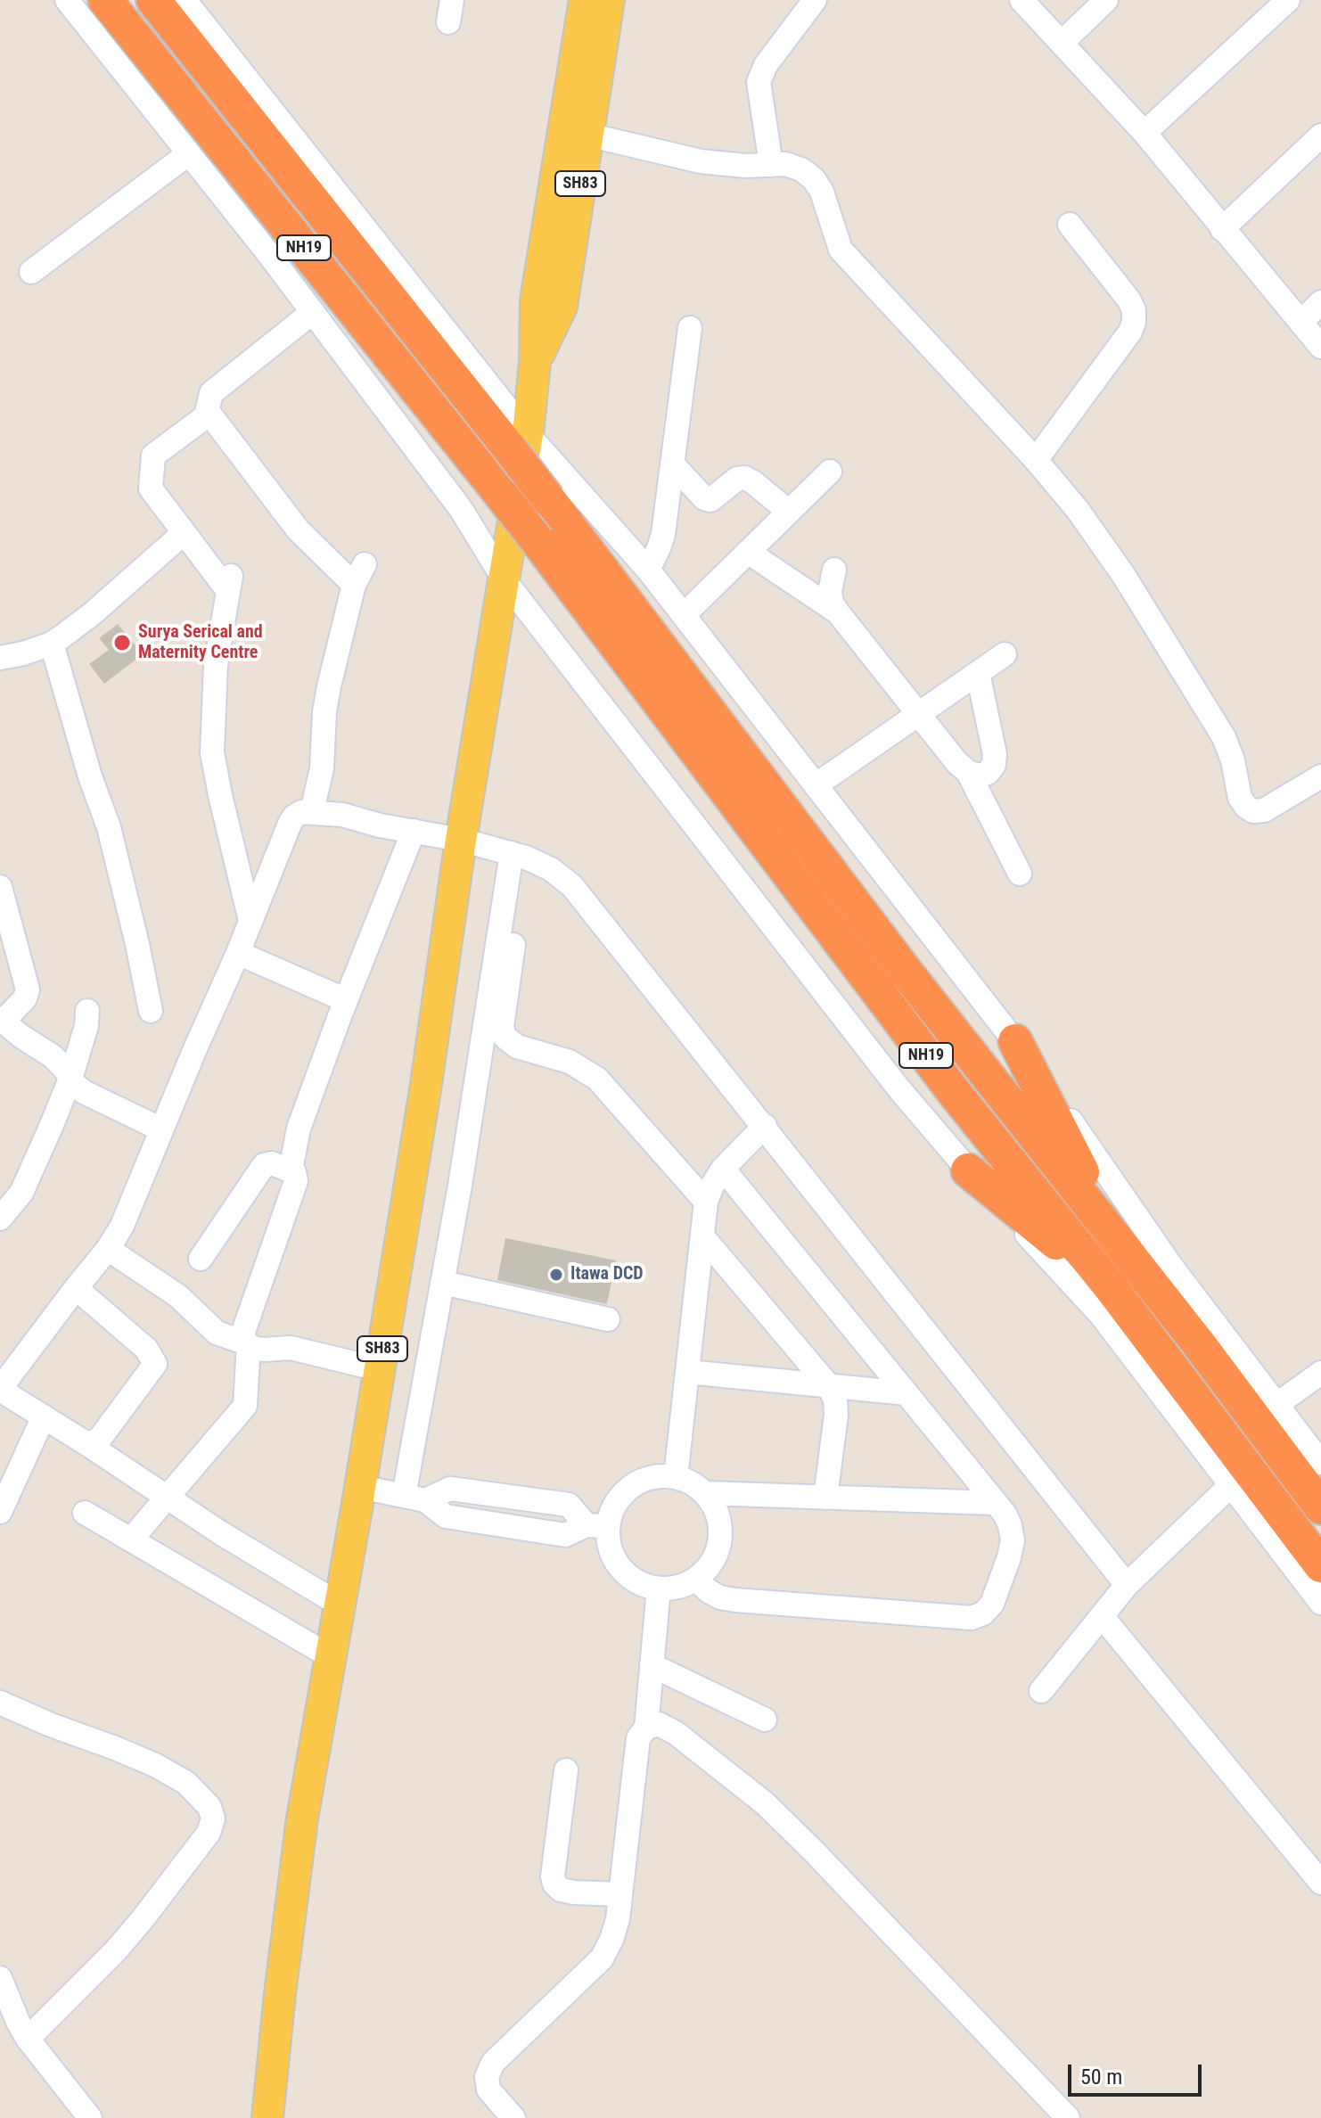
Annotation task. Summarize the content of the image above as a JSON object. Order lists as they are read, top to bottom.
{
  "streets": {
    "highway": ["NH19"],
    "main road": ["SH83"]
  },
  "crossings": [
    ["SH83", "NH19"]
  ],
  "places": ["Surya Serical and Maternity Centre", "Itawa DCD"],
  "scale_bar": "50 m"
}
